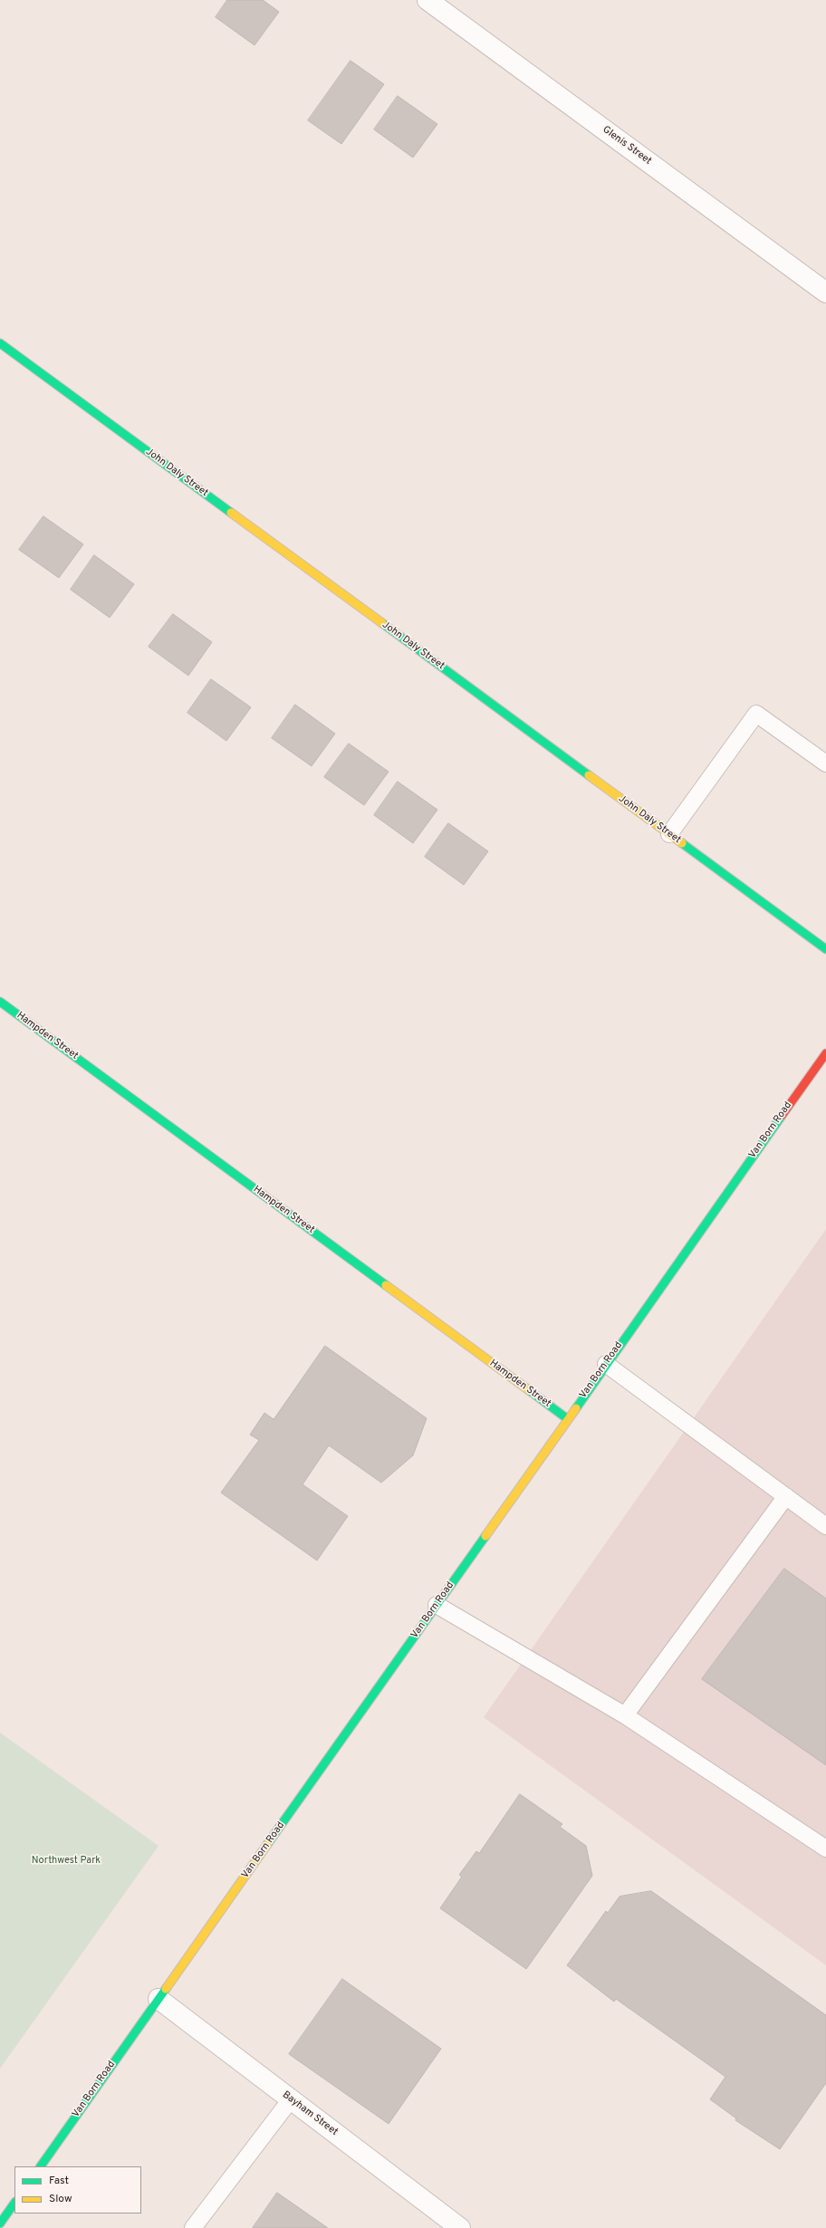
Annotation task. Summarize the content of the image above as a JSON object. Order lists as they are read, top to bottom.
{
  "streets": {
    "street": [
      "Glenis Street",
      "John Daly Street",
      "Hampden Street",
      "Van Born Road",
      "Bayham Street"
    ]
  },
  "crossings": [
    ["Hampden Street", "Van Born Road"],
    ["Van Born Road", "Bayham Street"]
  ],
  "parks": ["Northwest Park"],
  "legend": ["Fast", "Slow"]
}
